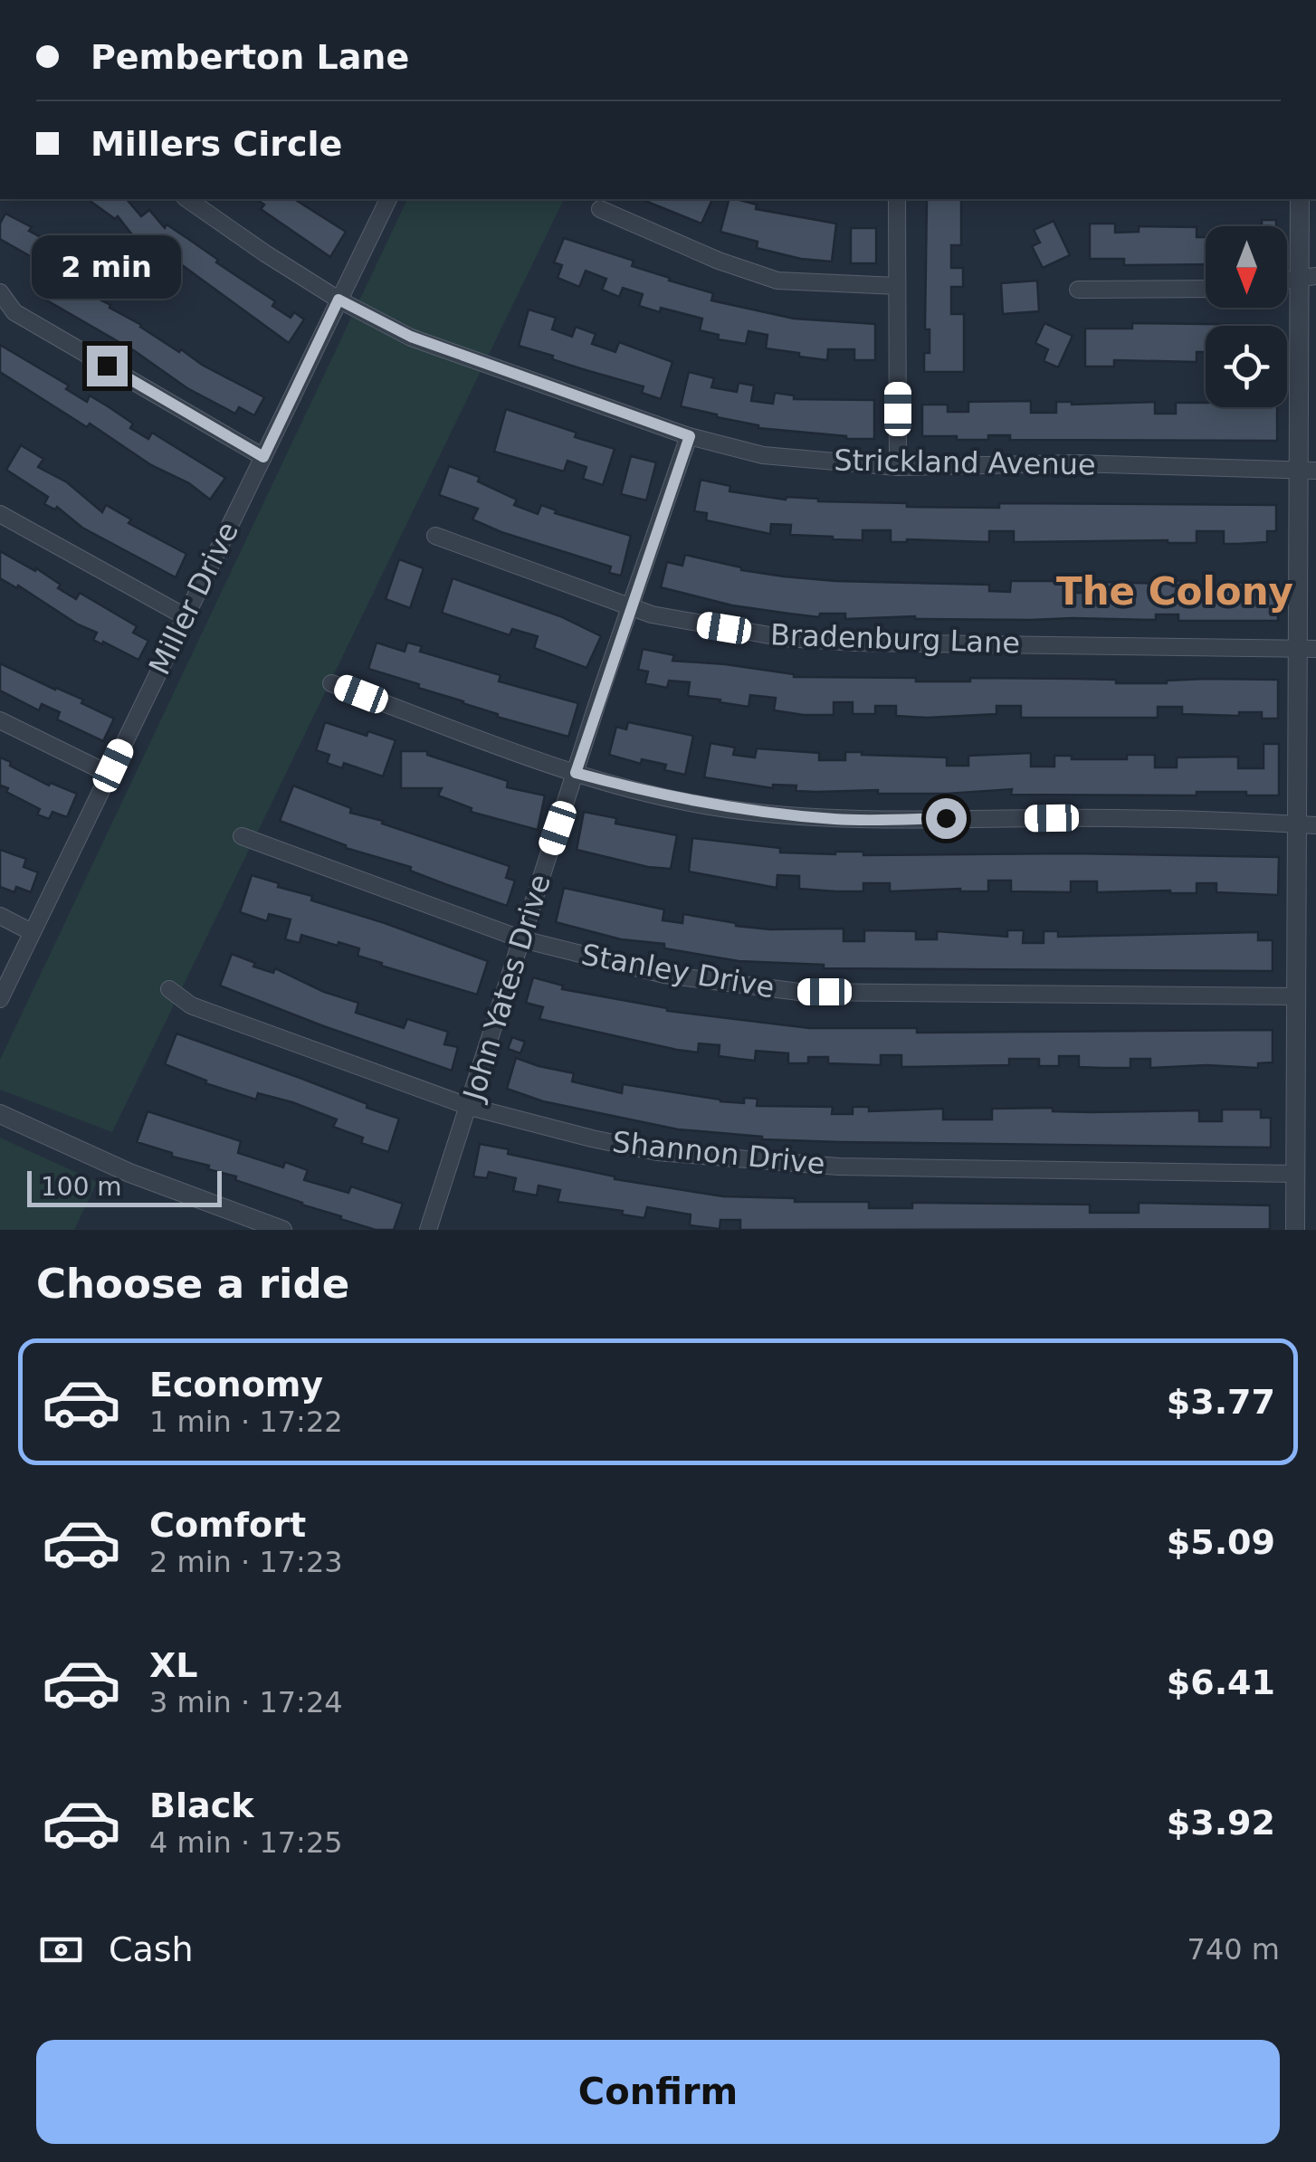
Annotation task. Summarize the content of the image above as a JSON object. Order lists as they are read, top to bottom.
{
  "streets": {
    "street": [
      "Strickland Avenue",
      "Miller Drive",
      "Bradenburg Lane",
      "Stanley Drive",
      "John Yates Drive",
      "Shannon Drive"
    ]
  },
  "crossings": [
    ["Strickland Avenue", "Miller Drive"],
    ["Strickland Avenue", "John Yates Drive"],
    ["Bradenburg Lane", "John Yates Drive"],
    ["Stanley Drive", "John Yates Drive"],
    ["John Yates Drive", "Shannon Drive"]
  ],
  "districts": ["The Colony"],
  "scale_bar": "100 m",
  "north": "bottom",
  "page": {
    "banner": ["Pemberton Lane", "Millers Circle"],
    "bubble": "2 min",
    "scale": "100 m",
    "heading": "Choose a ride",
    "list": [
      {
        "name": "Economy",
        "note": "1 min · 17:22",
        "value": "$3.77"
      },
      {
        "name": "Comfort",
        "note": "2 min · 17:23",
        "value": "$5.09"
      },
      {
        "name": "XL",
        "note": "3 min · 17:24",
        "value": "$6.41"
      },
      {
        "name": "Black",
        "note": "4 min · 17:25",
        "value": "$3.92"
      }
    ],
    "pay": ["Cash", "740 m"],
    "buttons": "Confirm"
  }
}
